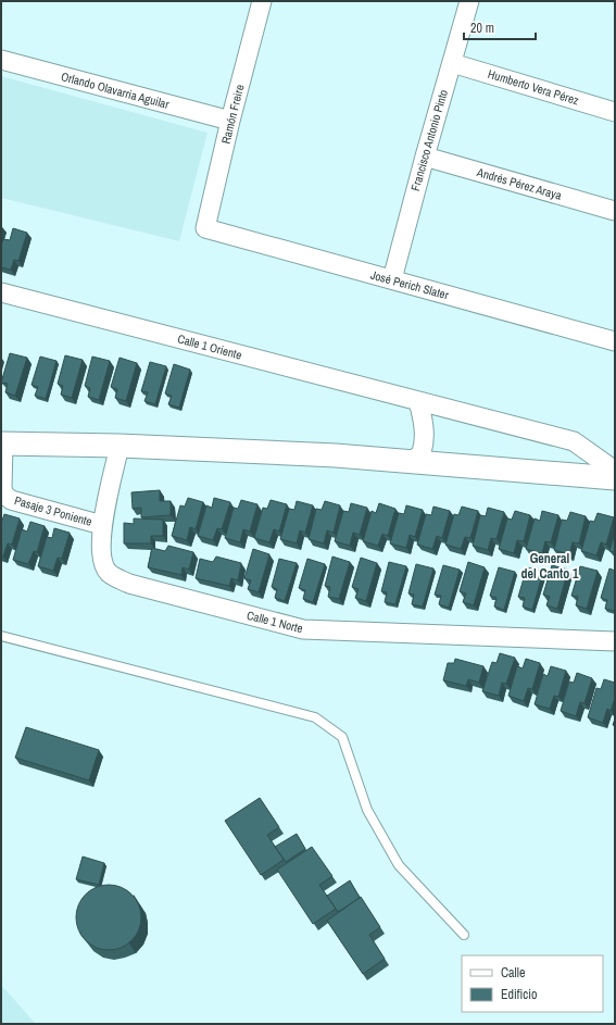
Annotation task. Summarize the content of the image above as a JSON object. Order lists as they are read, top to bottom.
{
  "streets": {
    "street": [
      "Humberto Vera Pérez",
      "Orlando Olavarria Aguilar",
      "Ramón Freire",
      "Francisco Antonio Pinto",
      "Andrés Pérez Araya",
      "José Perich Slater",
      "Calle 1 Oriente",
      "Pasaje 3 Poniente",
      "Calle 1 Norte"
    ]
  },
  "crossings": [
    ["Humberto Vera Pérez", "Francisco Antonio Pinto"],
    ["Orlando Olavarria Aguilar", "Ramón Freire"],
    ["Ramón Freire", "José Perich Slater"],
    ["Francisco Antonio Pinto", "Andrés Pérez Araya"],
    ["Francisco Antonio Pinto", "José Perich Slater"],
    ["Pasaje 3 Poniente", "Calle 1 Norte"]
  ],
  "districts": ["General del Canto 1"],
  "legend": ["Calle", "Edificio"],
  "scale_bar": "20 m"
}
